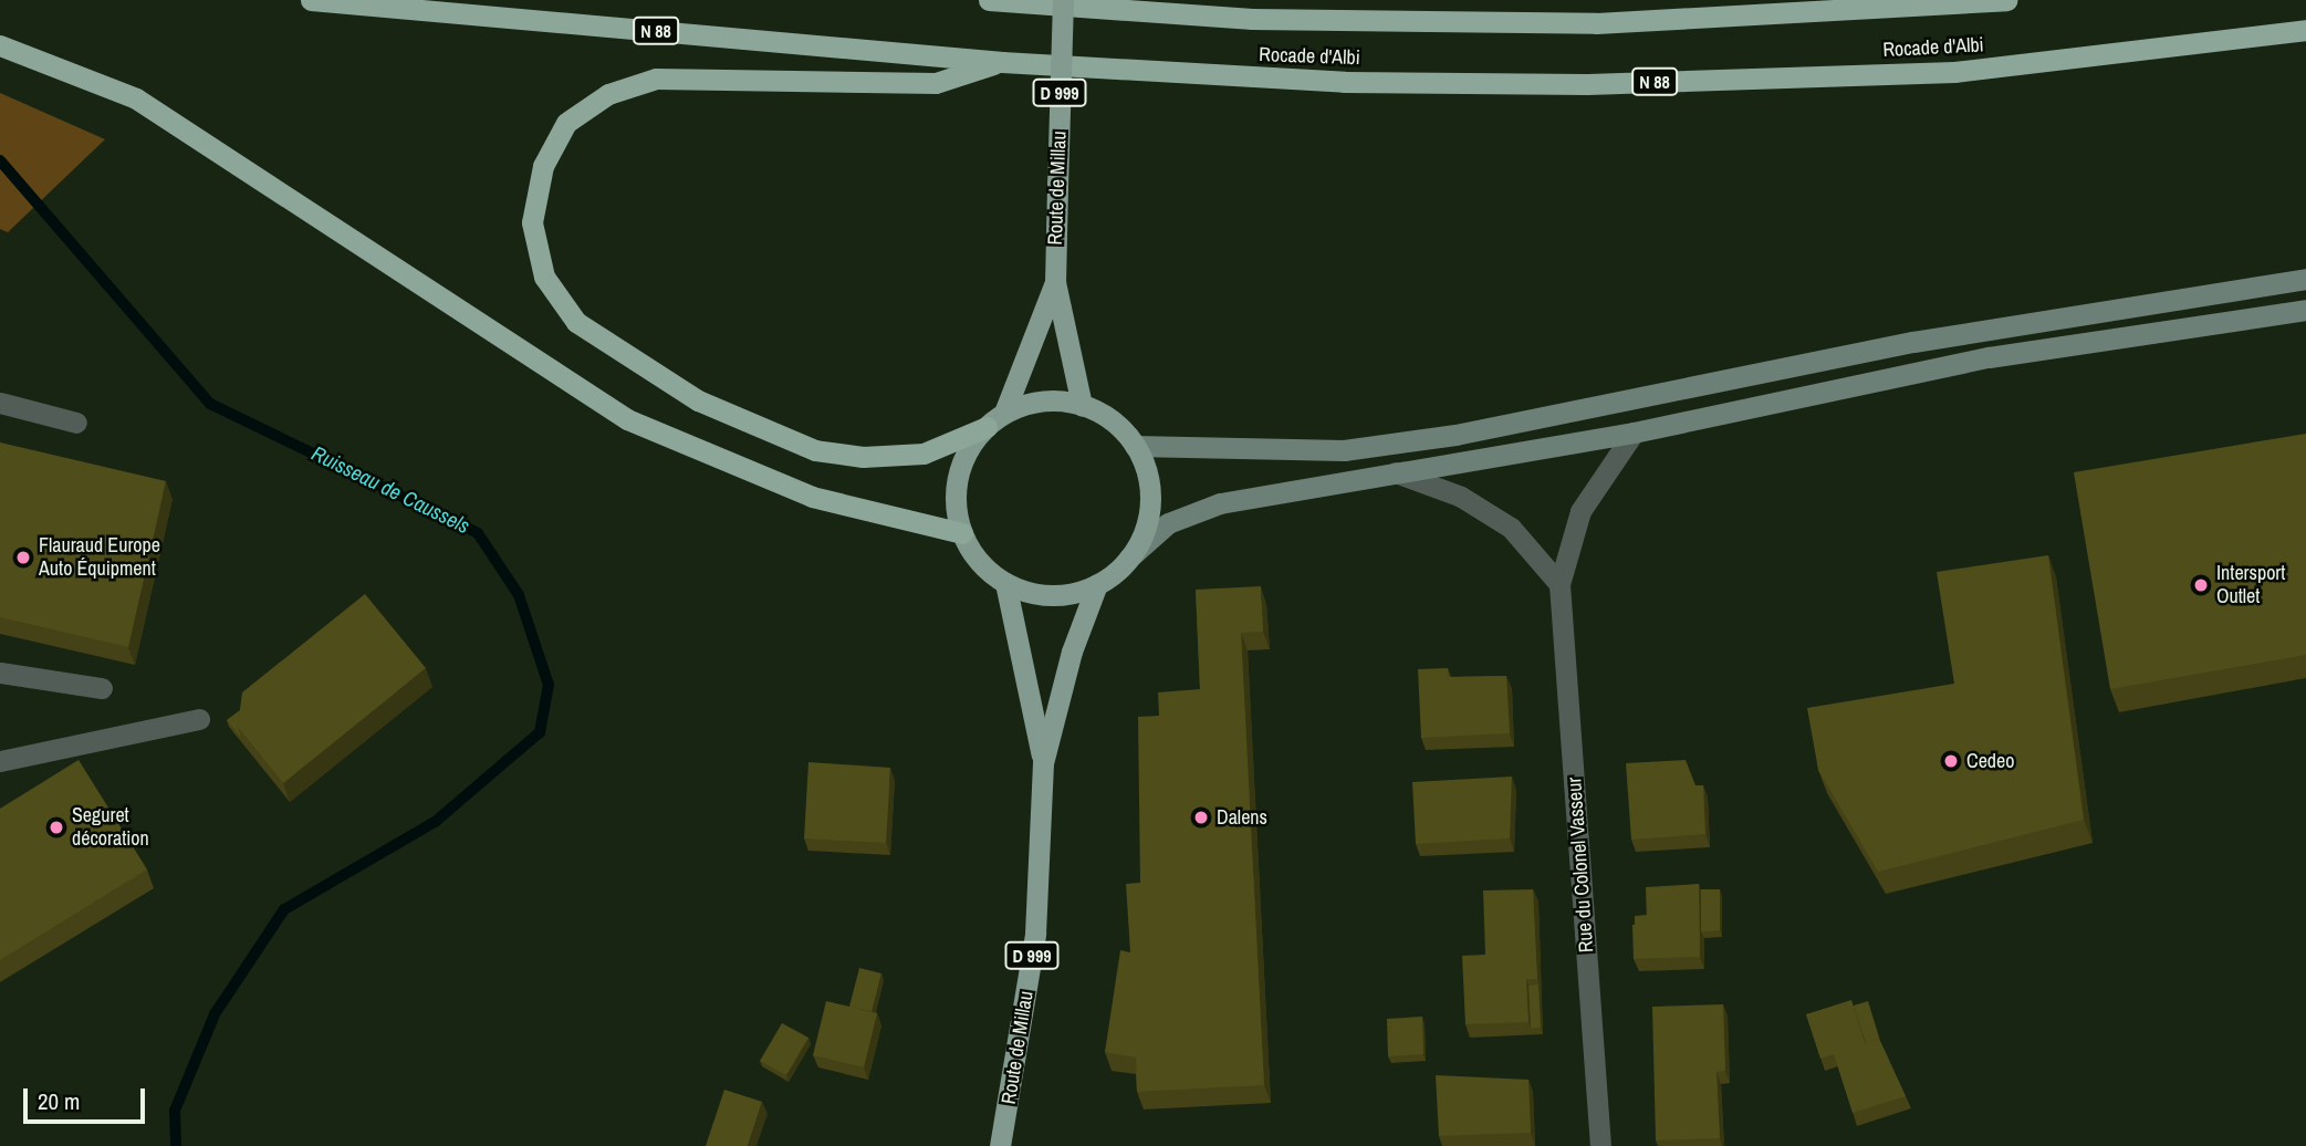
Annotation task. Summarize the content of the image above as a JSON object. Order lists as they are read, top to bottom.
{
  "streets": {
    "highway": ["N 88", "Rocade d'Albi"],
    "main road": ["D 999", "Route de Millau"],
    "street": ["Rue du Colonel Vasseur"]
  },
  "crossings": [
    ["D 999", "Route de Millau"]
  ],
  "water": ["Ruisseau de Caussels"],
  "places": [
    "Flauraud Europe Auto Équipment",
    "Intersport Outlet",
    "Cedeo",
    "Dalens",
    "Seguret décoration"
  ],
  "scale_bar": "20 m"
}
